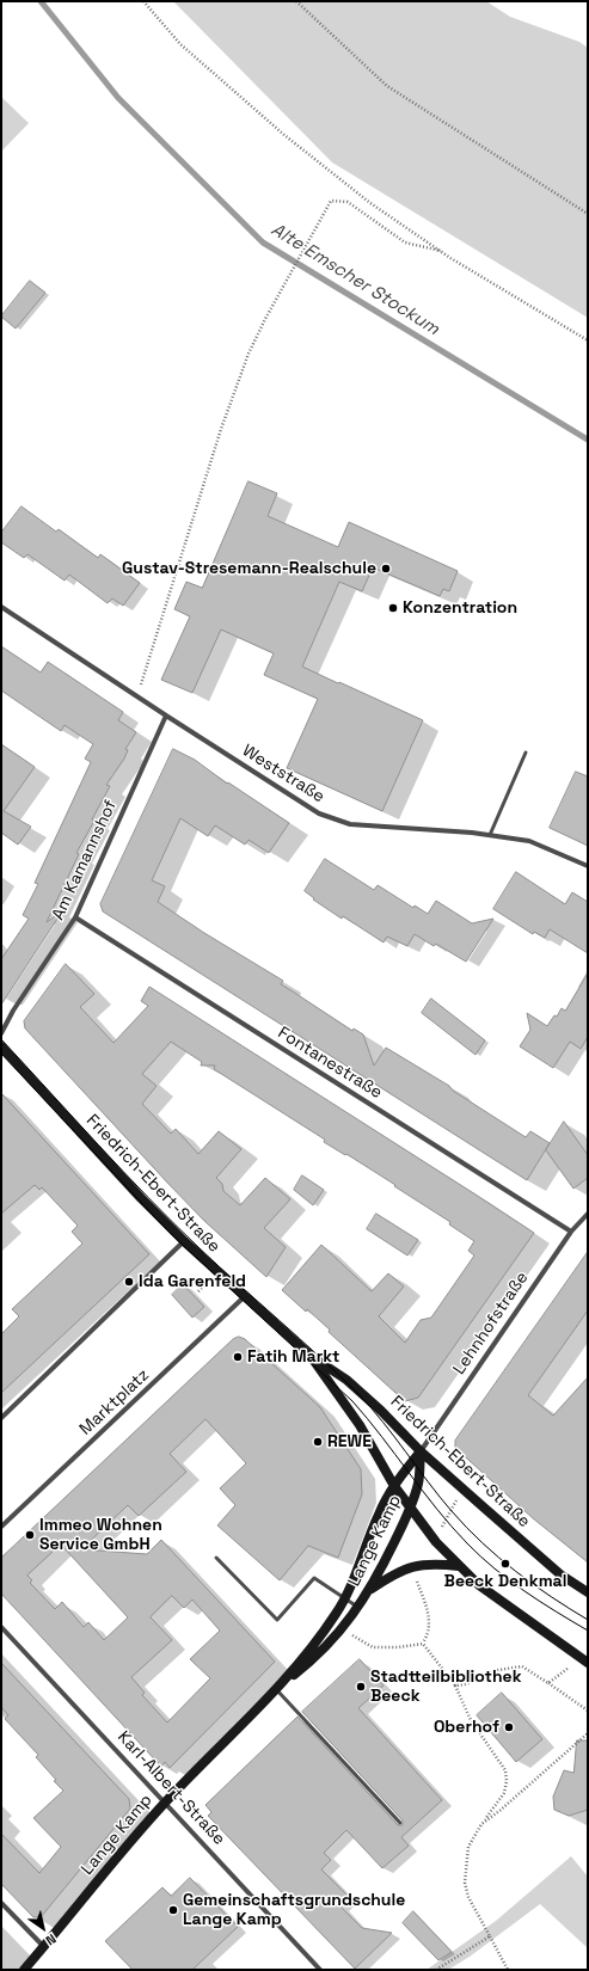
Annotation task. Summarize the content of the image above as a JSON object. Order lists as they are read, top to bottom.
{
  "streets": {
    "main road": ["Friedrich-Ebert-Straße", "Lange Kamp"],
    "street": [
      "Weststraße",
      "Am Kamannshof",
      "Fontanestraße",
      "Lehnhofstraße",
      "Marktplatz",
      "Karl-Albert-Straße"
    ]
  },
  "crossings": [
    ["Weststraße", "Am Kamannshof"],
    ["Am Kamannshof", "Fontanestraße"],
    ["Fontanestraße", "Lehnhofstraße"],
    ["Friedrich-Ebert-Straße", "Lehnhofstraße"],
    ["Friedrich-Ebert-Straße", "Marktplatz"],
    ["Friedrich-Ebert-Straße", "Lange Kamp"],
    ["Lehnhofstraße", "Lange Kamp"],
    ["Lange Kamp", "Karl-Albert-Straße"]
  ],
  "water": ["Alte Emscher Stockum"],
  "places": [
    "Gustav-Stresemann-Realschule",
    "Konzentration",
    "Ida Garenfeld",
    "Fatih Markt",
    "REWE",
    "Immeo Wohnen Service GmbH",
    "Beeck Denkmal",
    "Stadtteilbibliothek Beeck",
    "Oberhof",
    "Gemeinschaftsgrundschule Lange Kamp"
  ],
  "north": "bottom right"
}
